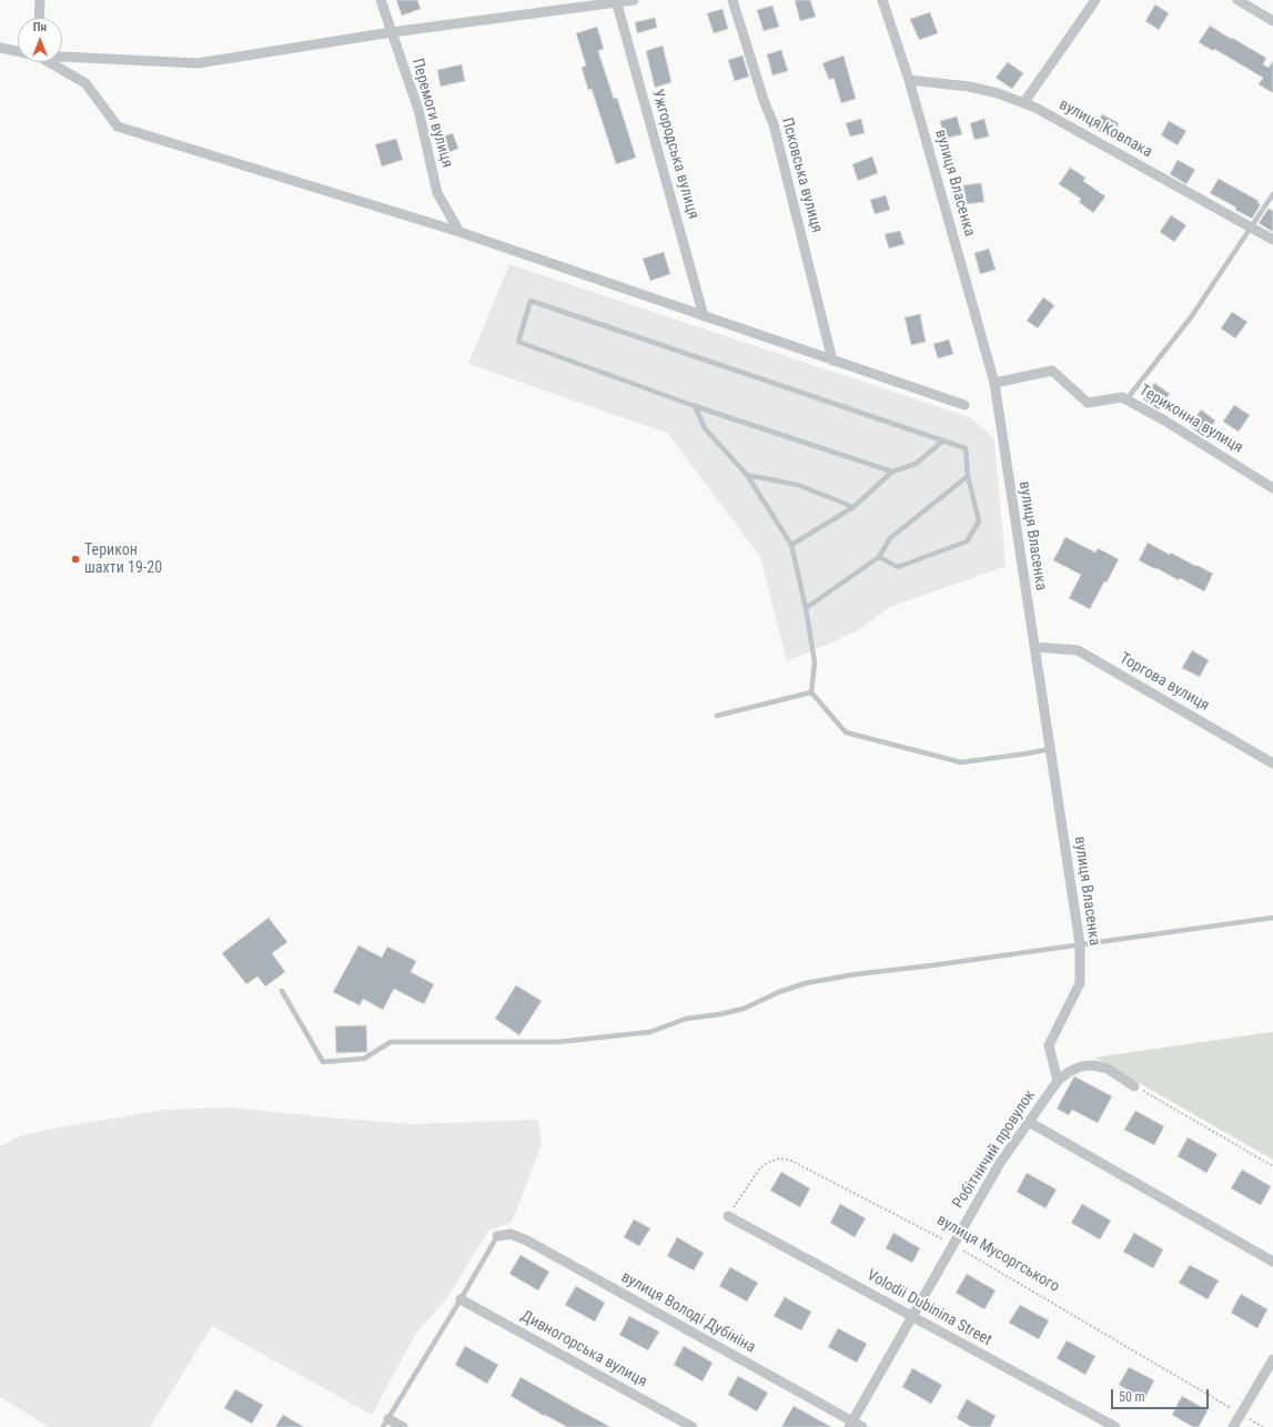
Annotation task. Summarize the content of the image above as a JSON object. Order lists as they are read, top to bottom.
{
  "streets": {
    "street": [
      "Перемоги вулиця",
      "вулиця Ковпака",
      "Ужгородська вулиця",
      "Псковська вулиця",
      "вулиця Власенка",
      "Териконна вулиця",
      "Торгова вулиця",
      "Робітничий провулок",
      "Volodii Dubinina Street",
      "вулиця Володі Дубініна",
      "Дивногорська вулиця"
    ],
    "path": ["вулиця Мусоргського"]
  },
  "crossings": [
    ["вулиця Ковпака", "вулиця Власенка"],
    ["вулиця Власенка", "Териконна вулиця"],
    ["вулиця Власенка", "Торгова вулиця"],
    ["вулиця Власенка", "Робітничий провулок"],
    ["Робітничий провулок", "вулиця Мусоргського"],
    ["Робітничий провулок", "Volodii Dubinina Street"],
    ["Робітничий провулок", "вулиця Володі Дубініна"],
    ["вулиця Мусоргського", "Volodii Dubinina Street"]
  ],
  "places": ["Терикон шахти 19-20"],
  "scale_bar": "50 m",
  "north": "top"
}
